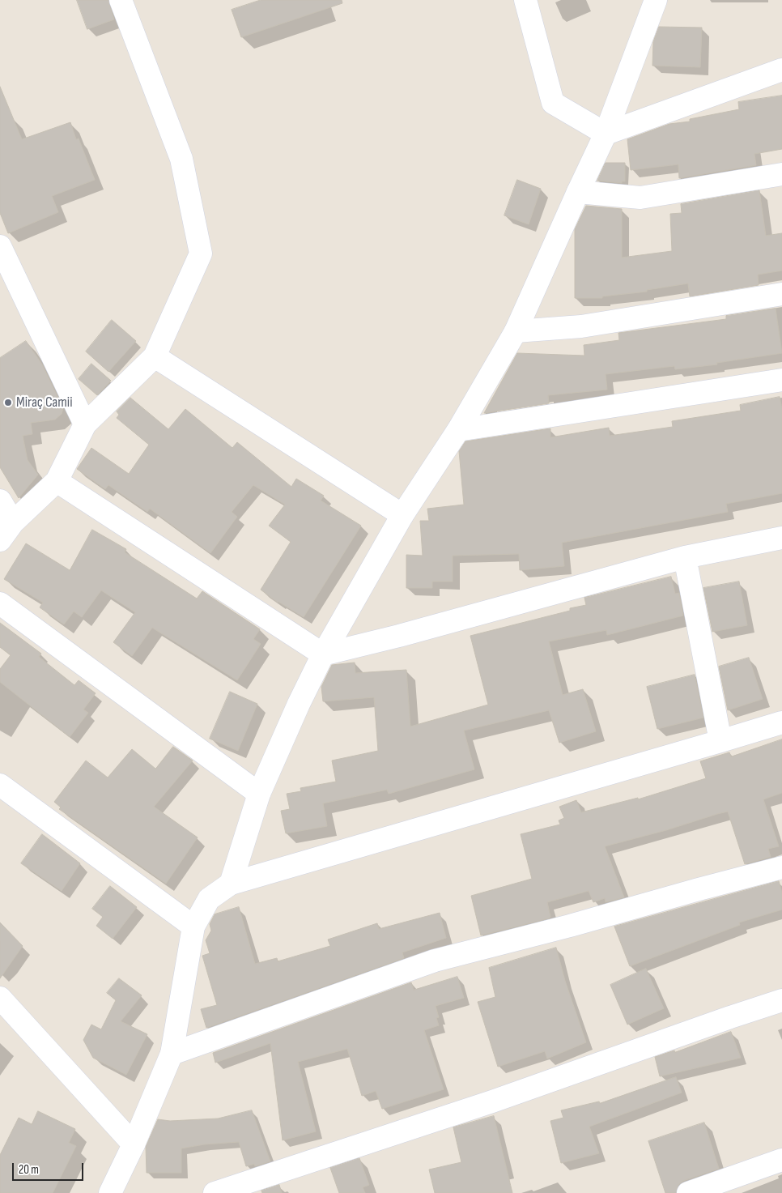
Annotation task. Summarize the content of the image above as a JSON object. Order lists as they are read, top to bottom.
{
  "places": ["Miraç Camii"],
  "scale_bar": "20 m"
}
